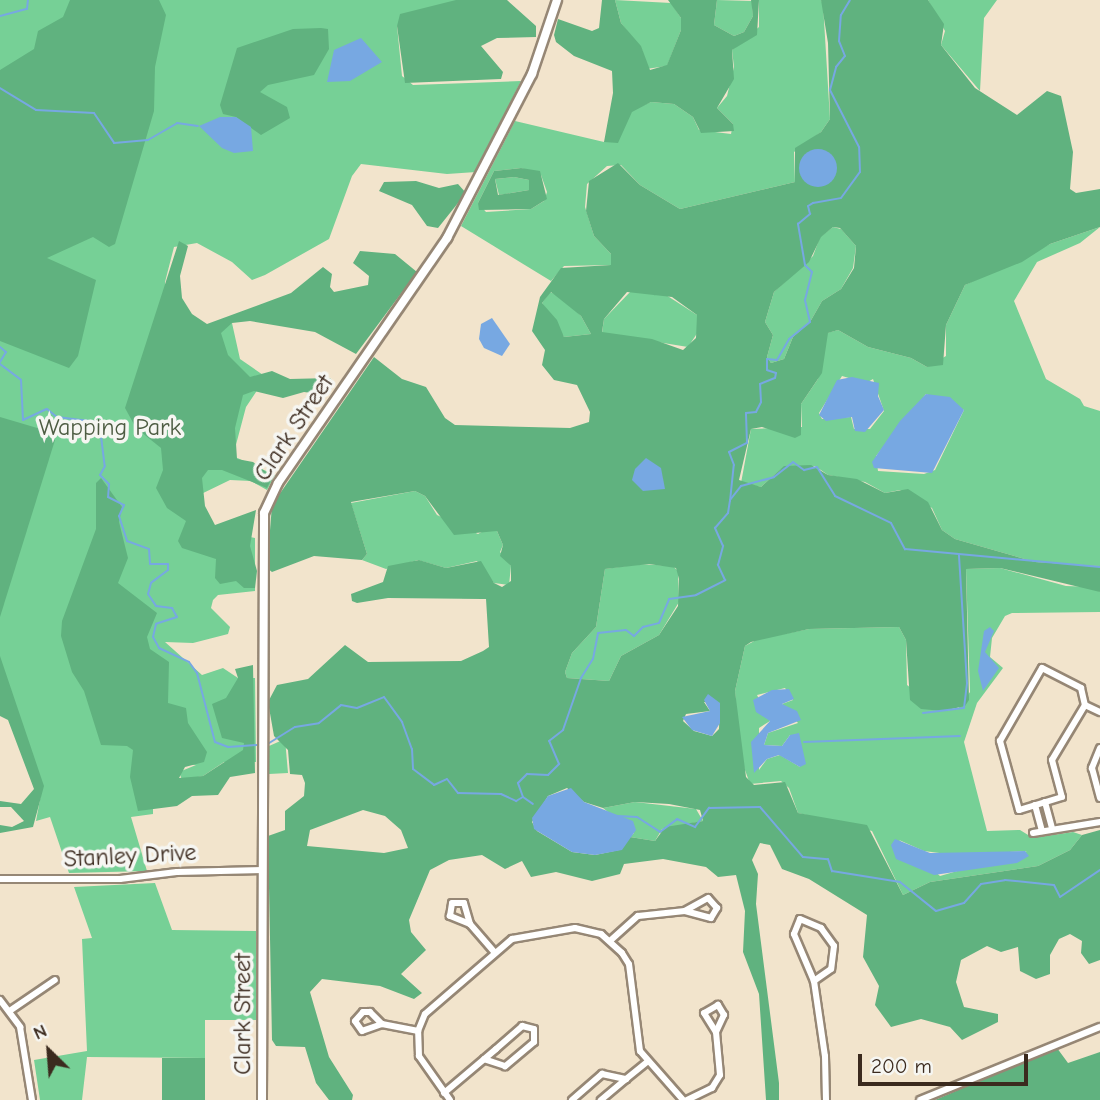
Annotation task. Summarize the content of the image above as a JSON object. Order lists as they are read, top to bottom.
{
  "streets": {
    "main road": ["Clark Street"],
    "street": ["Stanley Drive"]
  },
  "crossings": [
    ["Clark Street", "Stanley Drive"]
  ],
  "parks": ["Wapping Park"],
  "scale_bar": "200 m",
  "north": "top left"
}
